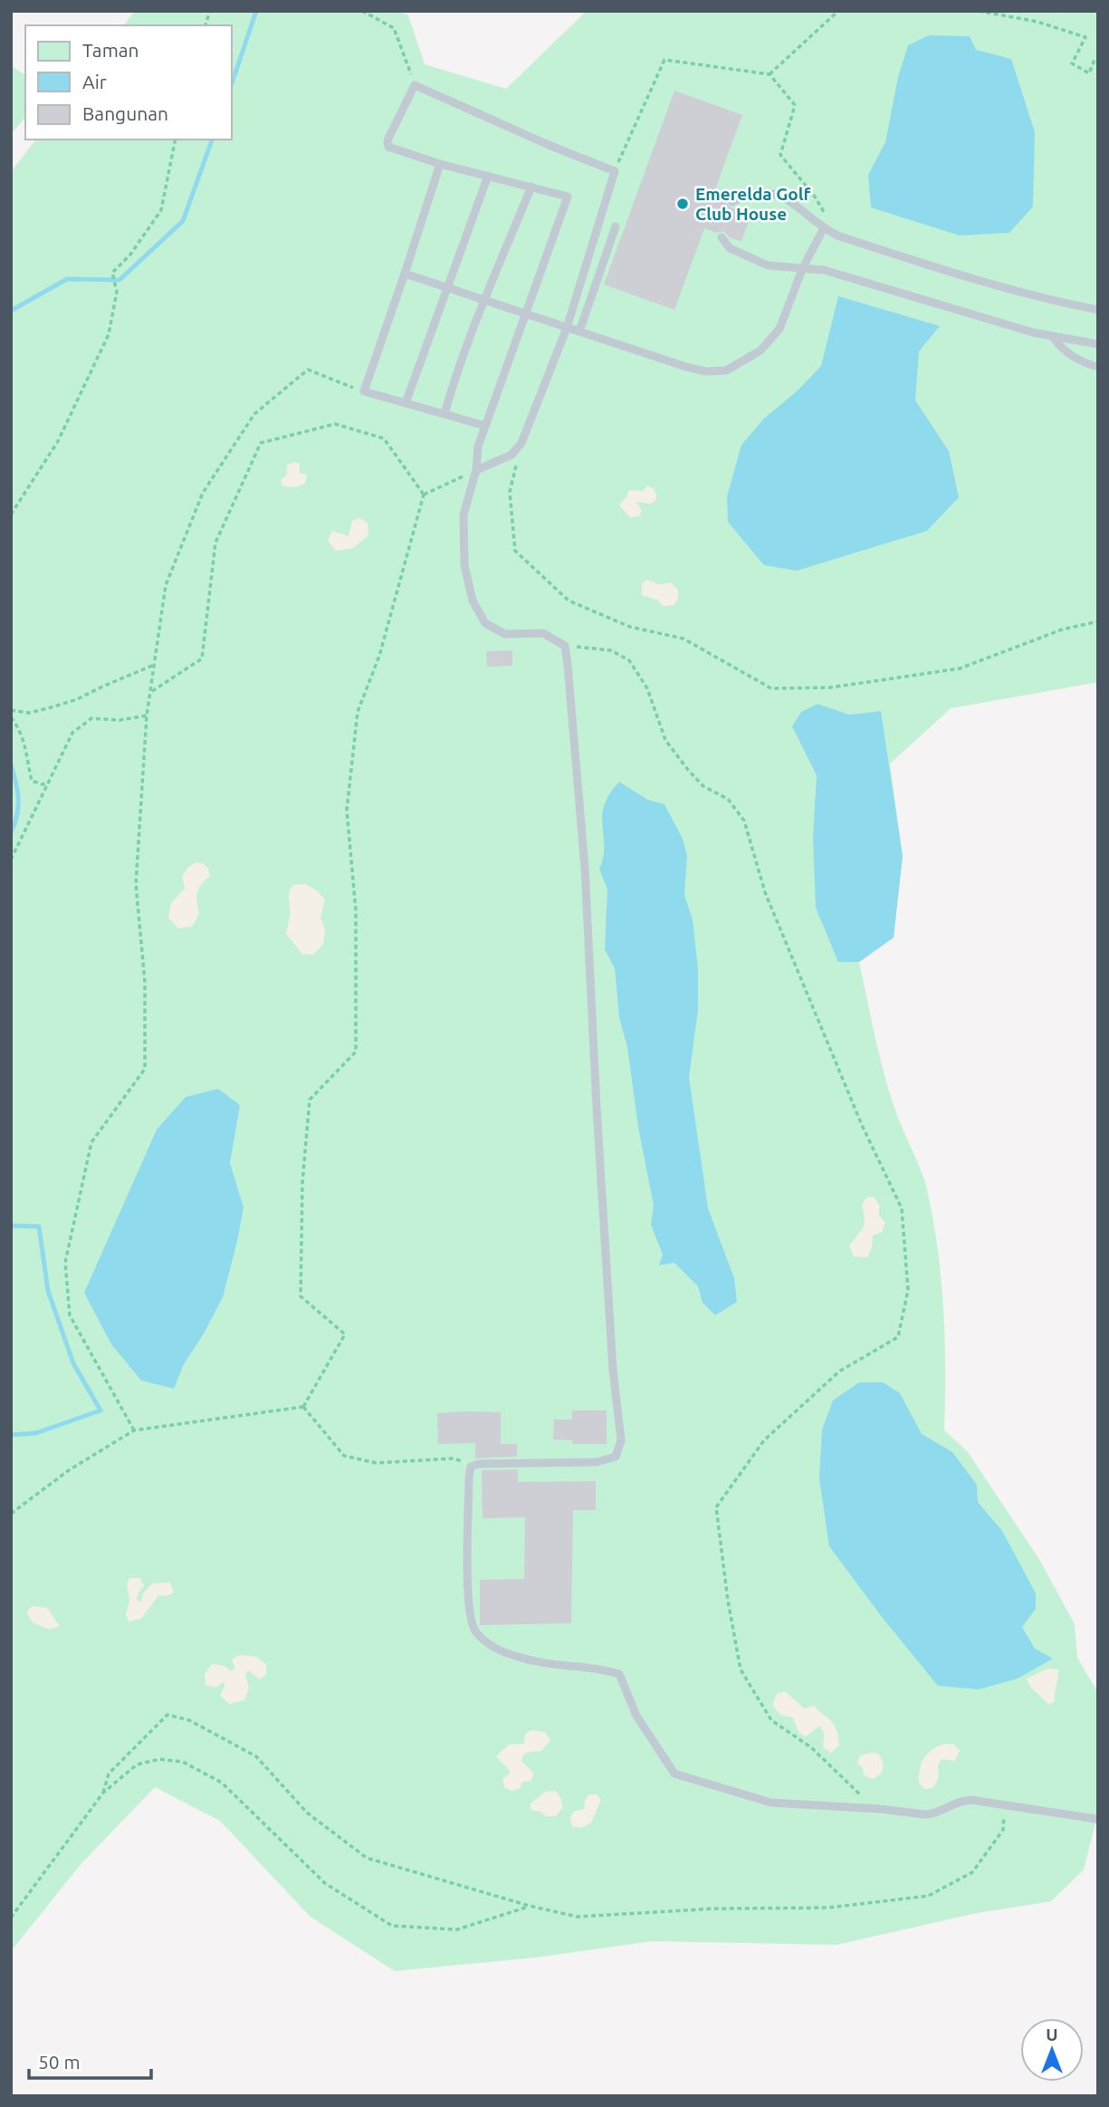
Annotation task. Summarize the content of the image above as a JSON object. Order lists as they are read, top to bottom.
{
  "places": ["Emerelda Golf Club House"],
  "legend": ["Taman", "Air", "Bangunan"],
  "scale_bar": "50 m",
  "north": "top"
}
